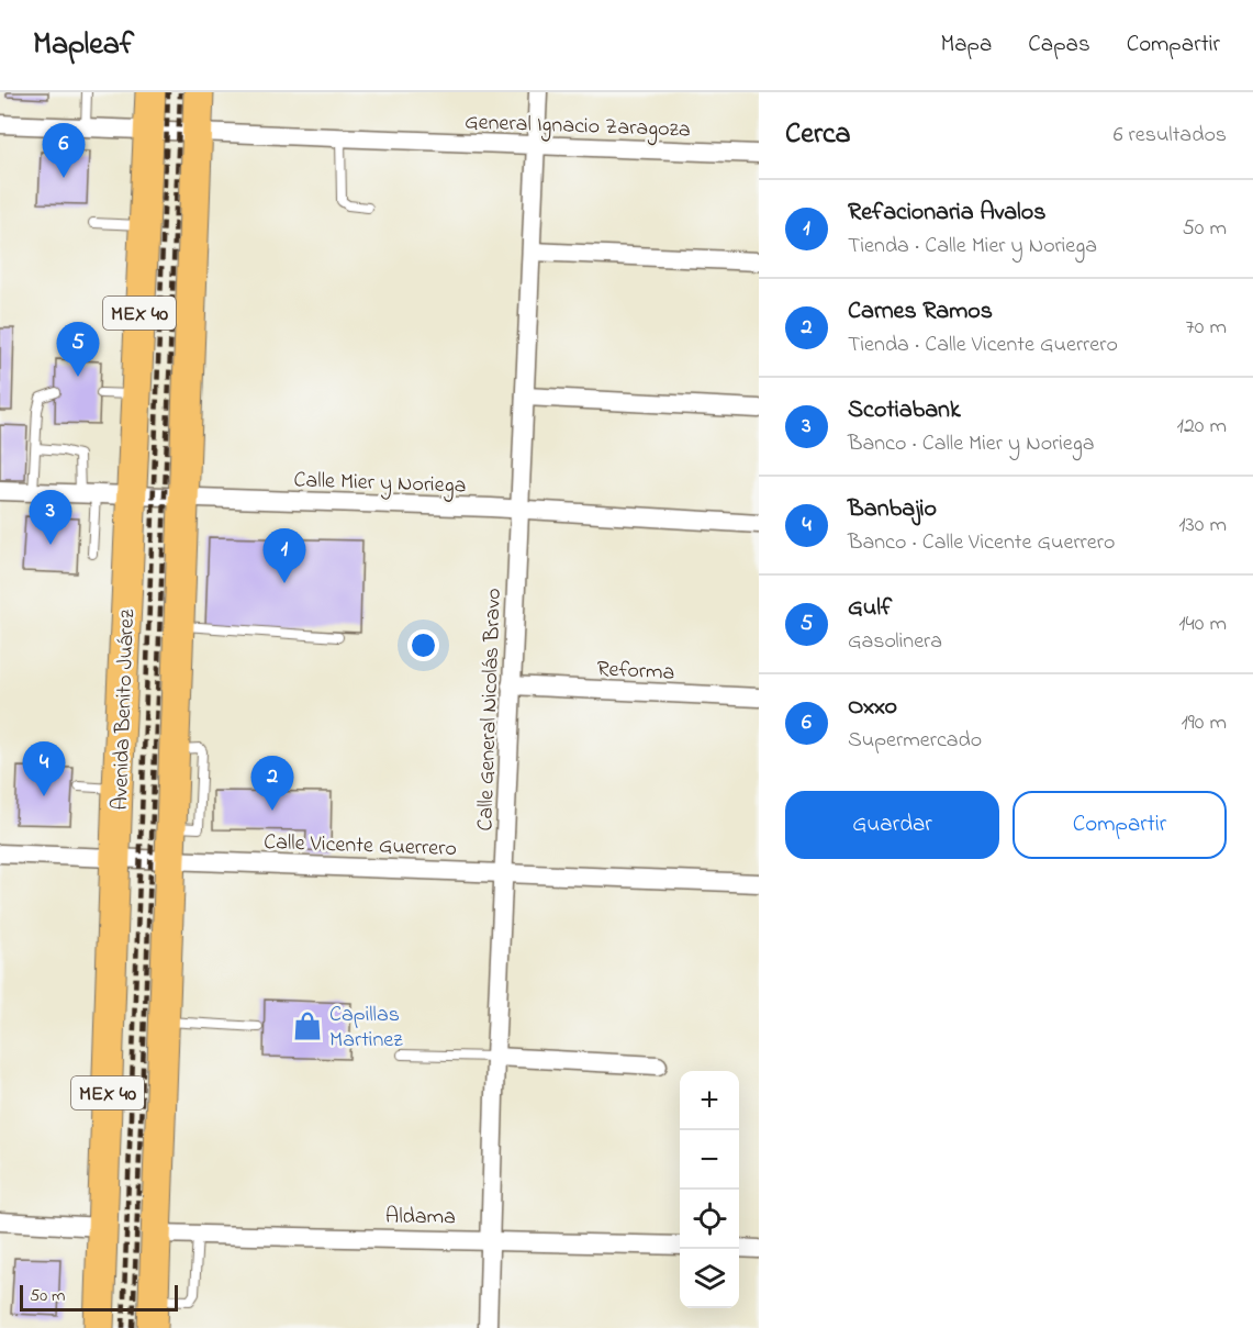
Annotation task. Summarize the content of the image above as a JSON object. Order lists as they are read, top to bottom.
{
  "streets": {
    "main road": ["MEX 40", "Avenida Benito Juárez"],
    "street": [
      "General Ignacio Zaragoza",
      "Calle Mier y Noriega",
      "Reforma",
      "Calle General Nicolás Bravo",
      "Calle Vicente Guerrero",
      "Aldama"
    ]
  },
  "crossings": [
    ["General Ignacio Zaragoza", "MEX 40"],
    ["General Ignacio Zaragoza", "Avenida Benito Juárez"],
    ["General Ignacio Zaragoza", "Calle General Nicolás Bravo"],
    ["MEX 40", "Calle Mier y Noriega"],
    ["MEX 40", "Calle Vicente Guerrero"],
    ["MEX 40", "Aldama"],
    ["Calle Mier y Noriega", "Avenida Benito Juárez"],
    ["Calle Mier y Noriega", "Calle General Nicolás Bravo"],
    ["Reforma", "Calle General Nicolás Bravo"],
    ["Avenida Benito Juárez", "Calle Vicente Guerrero"],
    ["Calle General Nicolás Bravo", "Calle Vicente Guerrero"],
    ["Calle General Nicolás Bravo", "Aldama"]
  ],
  "places": {
    "shop": ["Capillas Martinez"]
  },
  "scale_bar": "50 m",
  "page": {
    "header": "Mapleaf",
    "nav": ["Mapa", "Capas", "Compartir"],
    "heading": ["Cerca", "6 resultados"],
    "pins": [
      "6",
      "5",
      "3",
      "1",
      "4",
      "2"
    ],
    "list": [
      {
        "mark": "1",
        "name": "Refacionaria Avalos",
        "note": "Tienda · Calle Mier y Noriega",
        "value": "50 m"
      },
      {
        "mark": "2",
        "name": "Carnes Ramos",
        "note": "Tienda · Calle Vicente Guerrero",
        "value": "70 m"
      },
      {
        "mark": "3",
        "name": "Scotiabank",
        "note": "Banco · Calle Mier y Noriega",
        "value": "120 m"
      },
      {
        "mark": "4",
        "name": "Banbajio",
        "note": "Banco · Calle Vicente Guerrero",
        "value": "130 m"
      },
      {
        "mark": "5",
        "name": "Gulf",
        "note": "Gasolinera",
        "value": "140 m"
      },
      {
        "mark": "6",
        "name": "Oxxo",
        "note": "Supermercado",
        "value": "190 m"
      }
    ],
    "buttons": ["Guardar", "Compartir"],
    "map_buttons": ["+", "−"],
    "scale": "50 m"
  }
}
